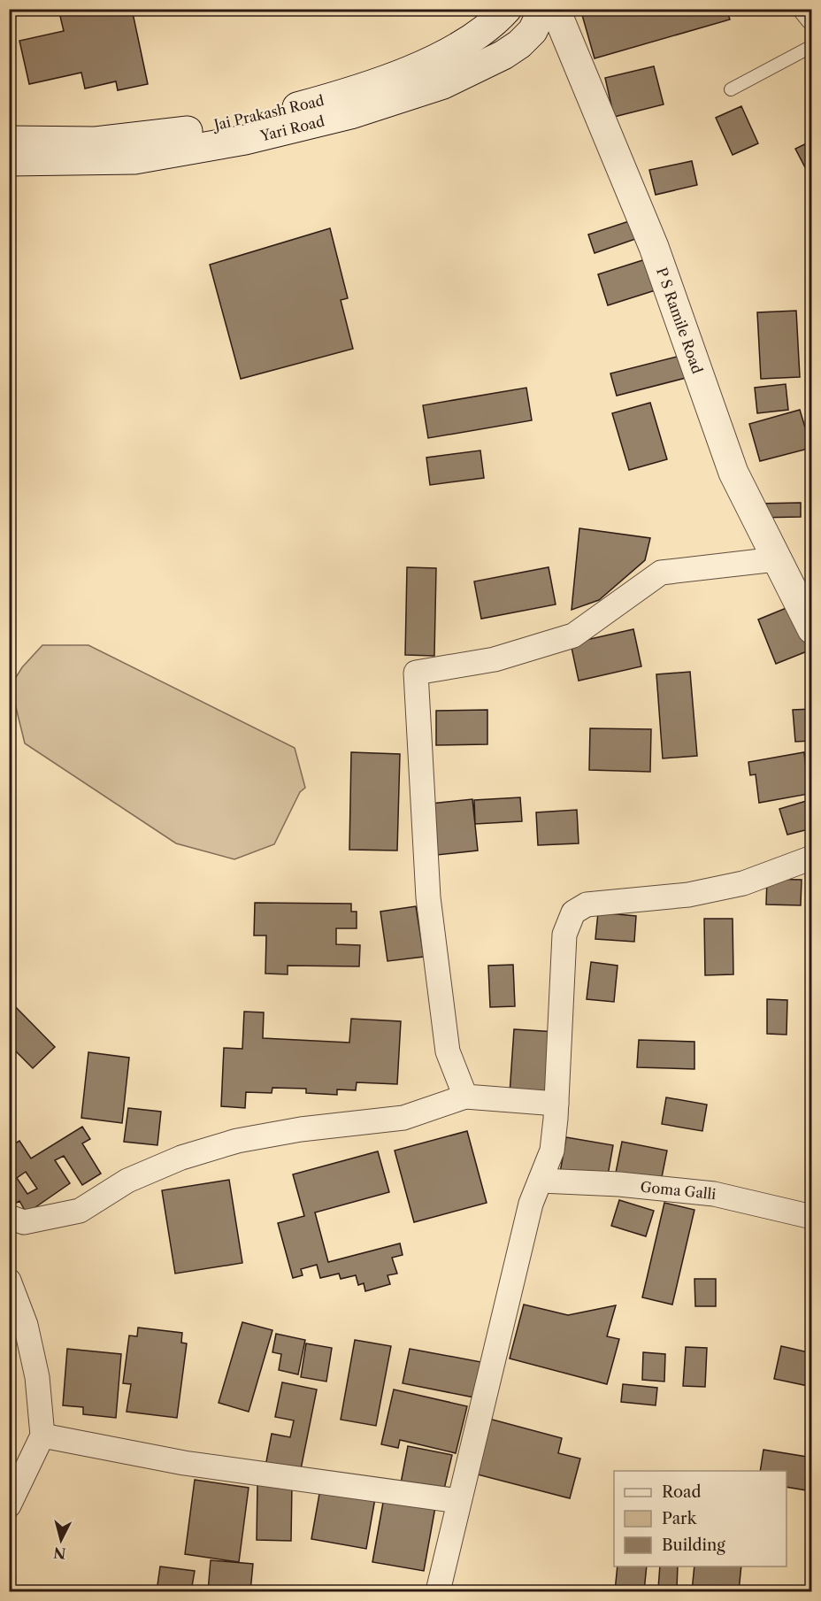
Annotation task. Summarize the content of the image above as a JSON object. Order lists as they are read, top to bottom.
{
  "streets": {
    "main road": ["Jai Prakash Road", "Yari Road", "P S Ramile Road"],
    "street": ["Goma Galli"]
  },
  "legend": ["Road", "Park", "Building"],
  "north": "bottom"
}
